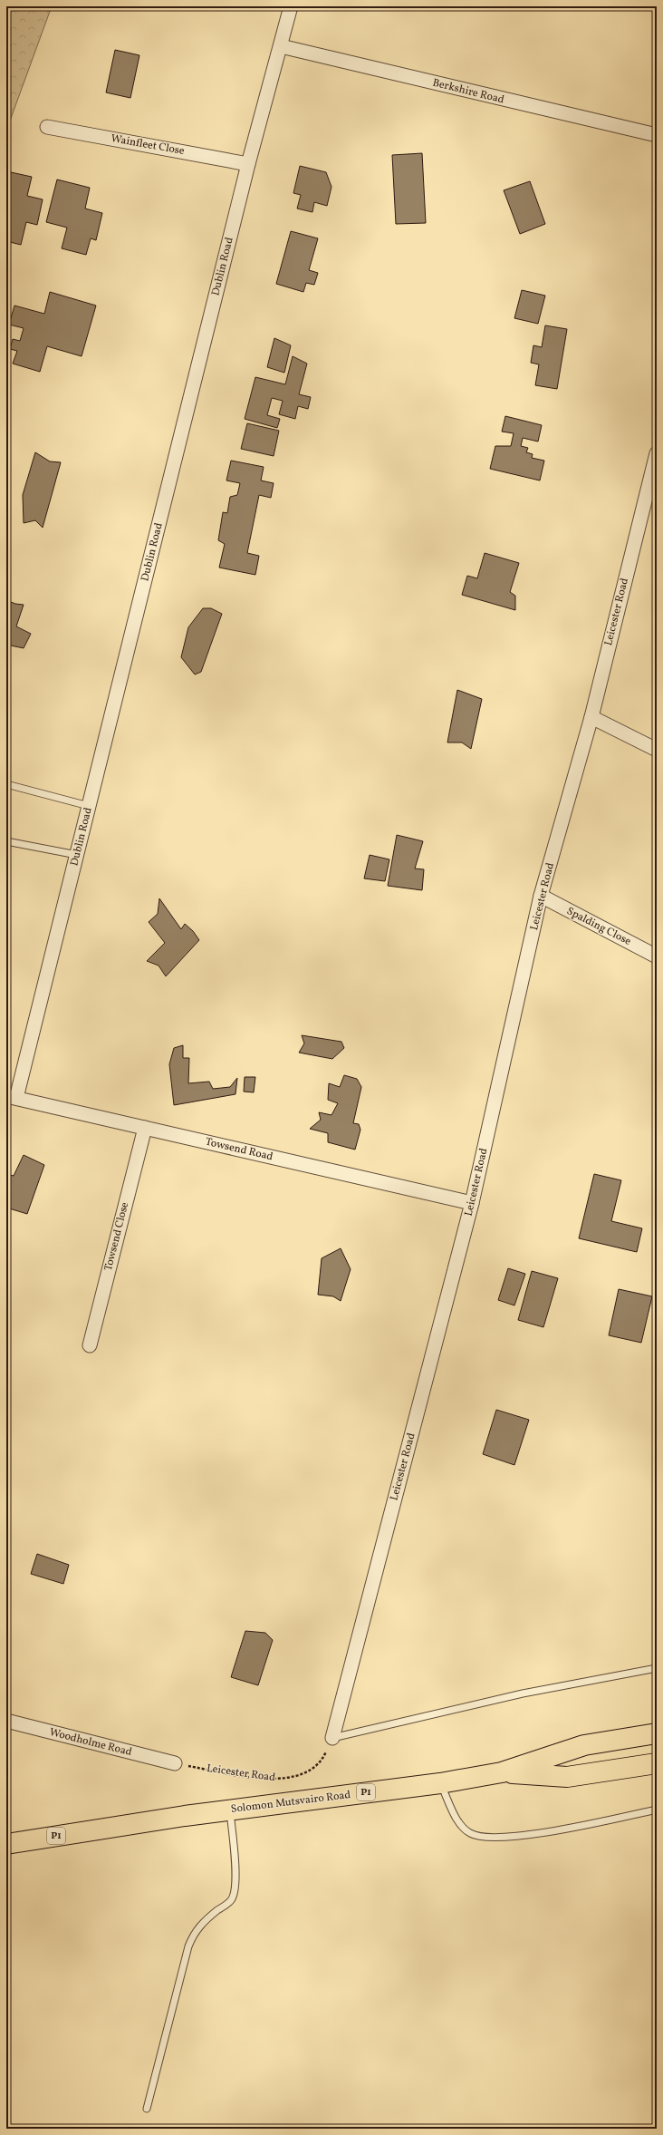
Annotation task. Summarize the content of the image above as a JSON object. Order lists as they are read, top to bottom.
{
  "streets": {
    "highway": ["P1", "Solomon Mutsvairo Road"],
    "street": [
      "Berkshire Road",
      "Wainfleet Close",
      "Dublin Road",
      "Leicester Road",
      "Spalding Close",
      "Towsend Road",
      "Towsend Close",
      "Woodholme Road"
    ]
  },
  "crossings": [
    ["Berkshire Road", "Dublin Road"],
    ["Wainfleet Close", "Dublin Road"],
    ["Dublin Road", "Towsend Road"],
    ["Leicester Road", "Spalding Close"],
    ["Leicester Road", "Towsend Road"],
    ["Leicester Road", "Woodholme Road"],
    ["Towsend Road", "Towsend Close"],
    ["P1", "Solomon Mutsvairo Road"]
  ]
}
